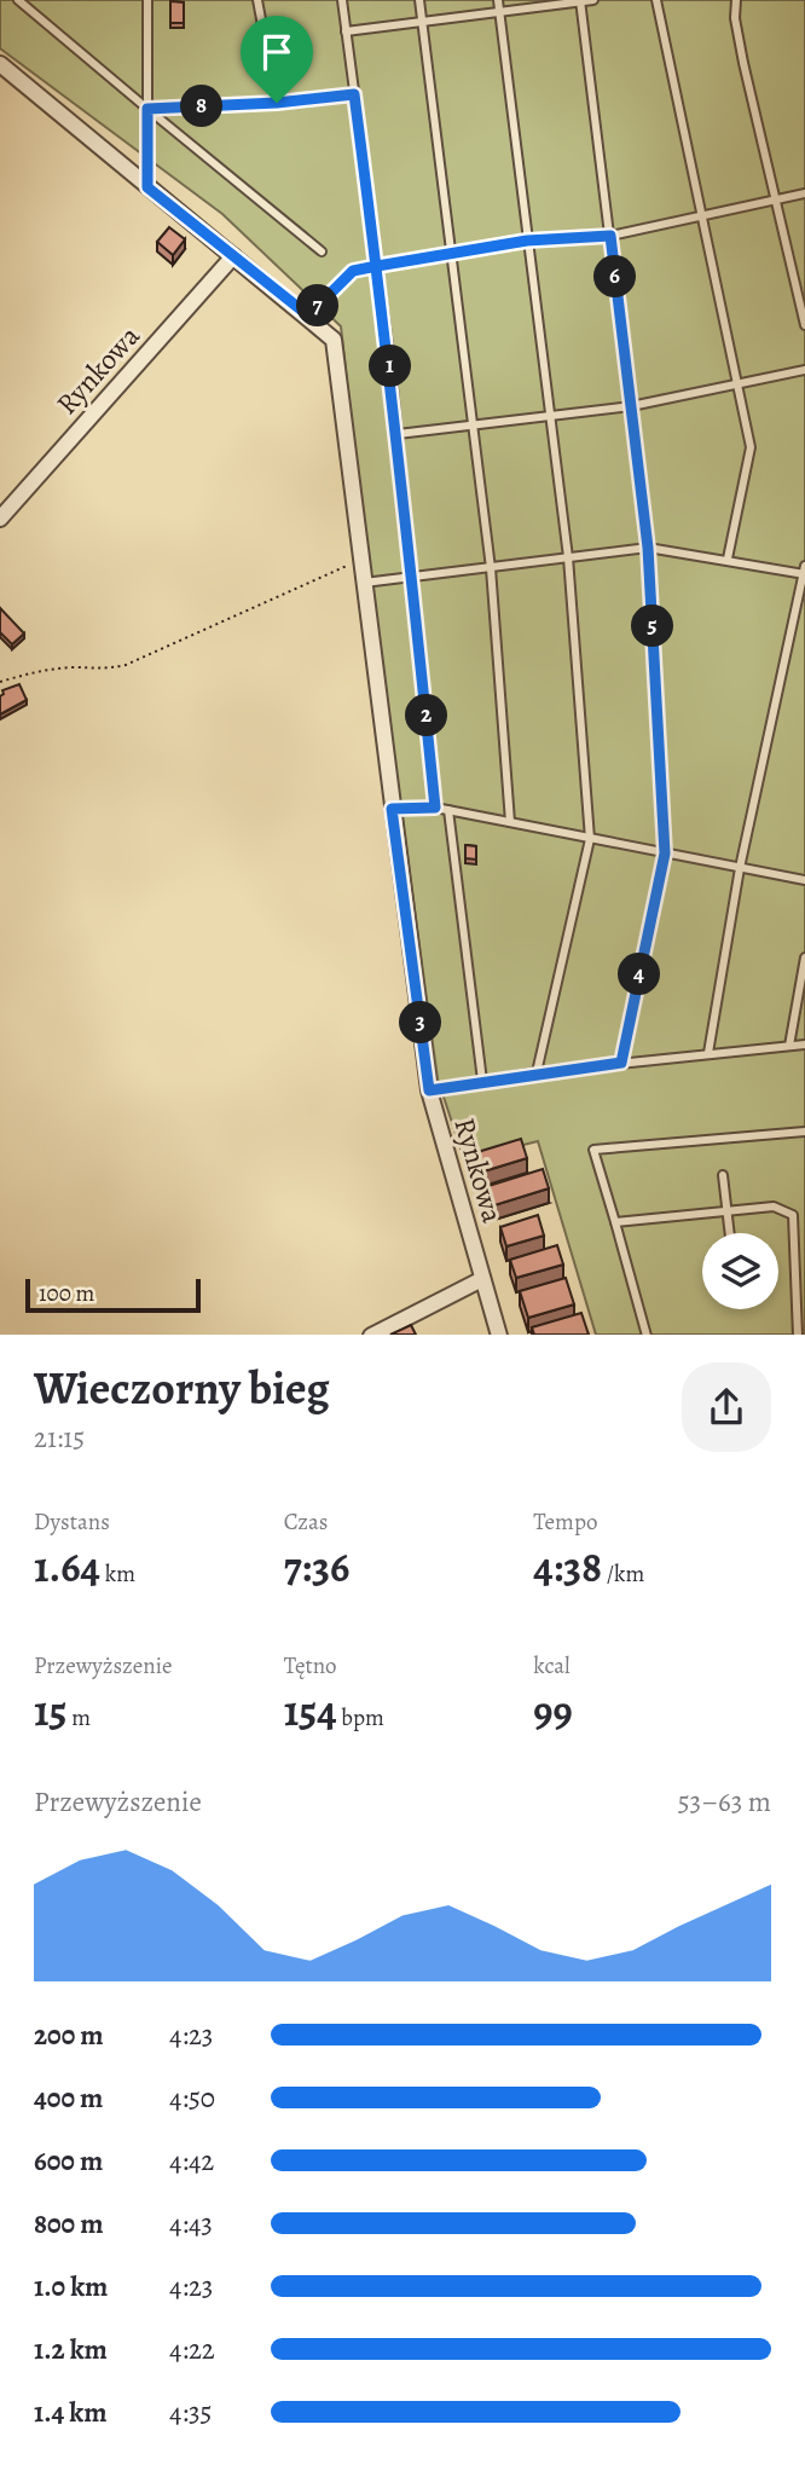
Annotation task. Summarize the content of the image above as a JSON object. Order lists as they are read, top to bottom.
{
  "streets": {
    "street": ["Rynkowa"]
  },
  "scale_bar": "100 m",
  "page": {
    "pins": [
      "8",
      "6",
      "7",
      "1",
      "5",
      "2",
      "4",
      "3"
    ],
    "scale": "100 m",
    "heading": ["Wieczorny bieg", "21:15"],
    "stats": [
      ["Dystans", "1.64 km"],
      ["Czas", "7:36"],
      ["Tempo", "4:38 /km"],
      ["Przewyższenie", "15 m"],
      ["Tętno", "154 bpm"],
      ["kcal", "99"]
    ],
    "chart": ["Przewyższenie", "53–63 m"],
    "list": [
      {
        "name": "200 m",
        "note": "4:23"
      },
      {
        "name": "400 m",
        "note": "4:50"
      },
      {
        "name": "600 m",
        "note": "4:42"
      },
      {
        "name": "800 m",
        "note": "4:43"
      },
      {
        "name": "1.0 km",
        "note": "4:23"
      },
      {
        "name": "1.2 km",
        "note": "4:22"
      },
      {
        "name": "1.4 km",
        "note": "4:35"
      }
    ]
  }
}
